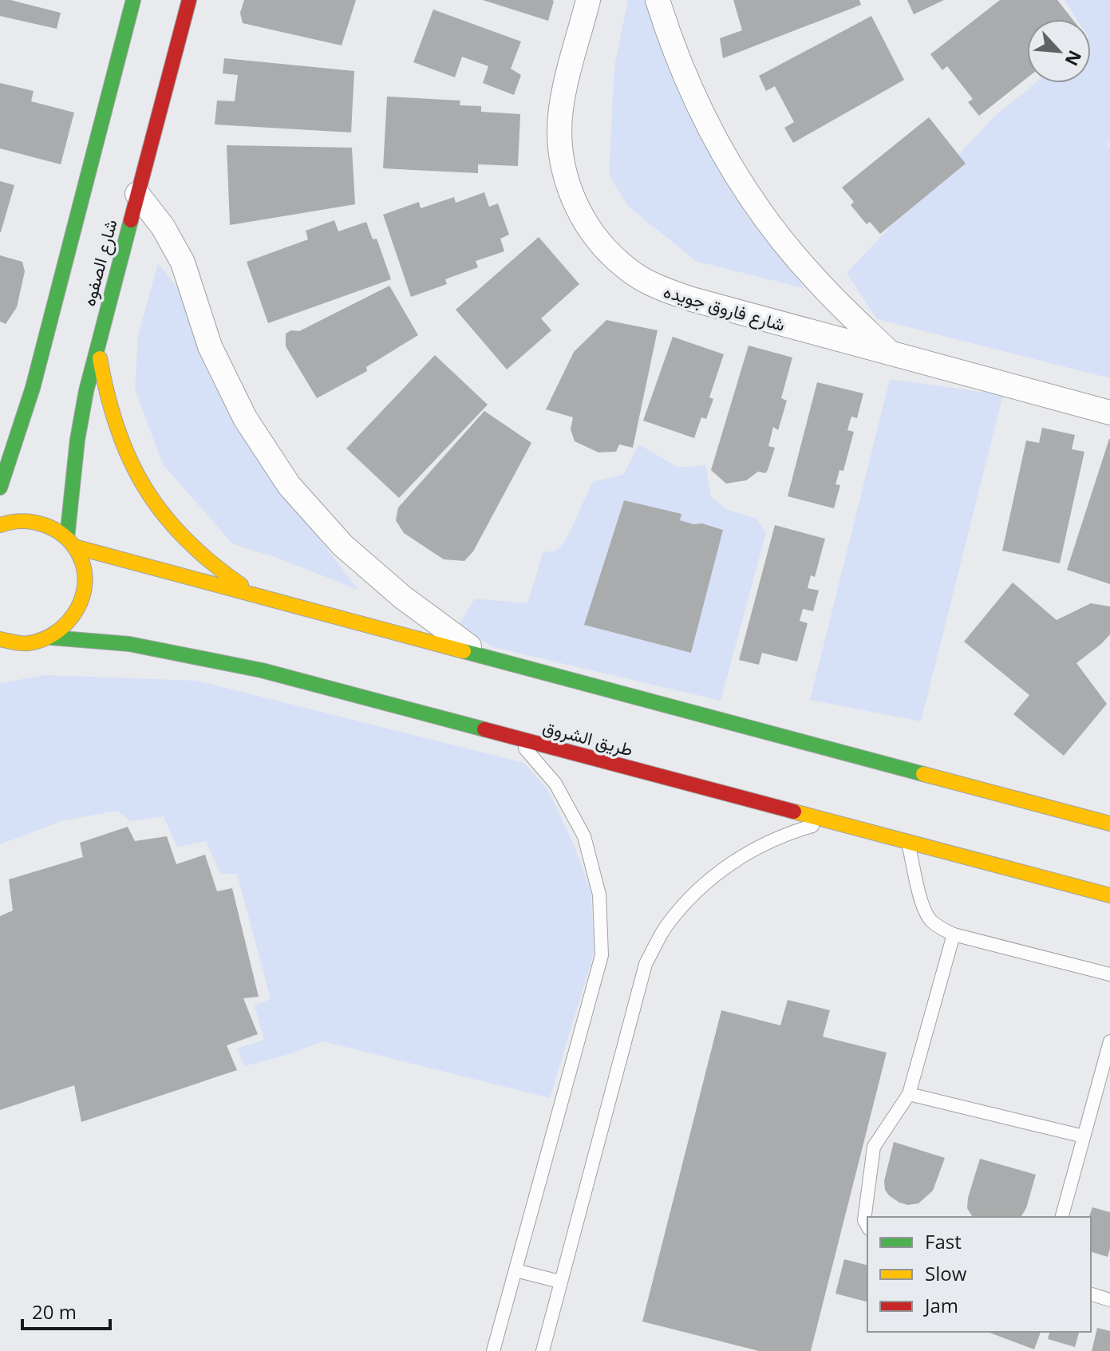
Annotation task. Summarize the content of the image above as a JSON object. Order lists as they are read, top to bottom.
{
  "streets": {
    "street": ["شارع الصفوه", "شارع فاروق جويده", "طريق الشروق"]
  },
  "legend": ["Fast", "Slow", "Jam"],
  "scale_bar": "20 m",
  "north": "bottom right"
}
